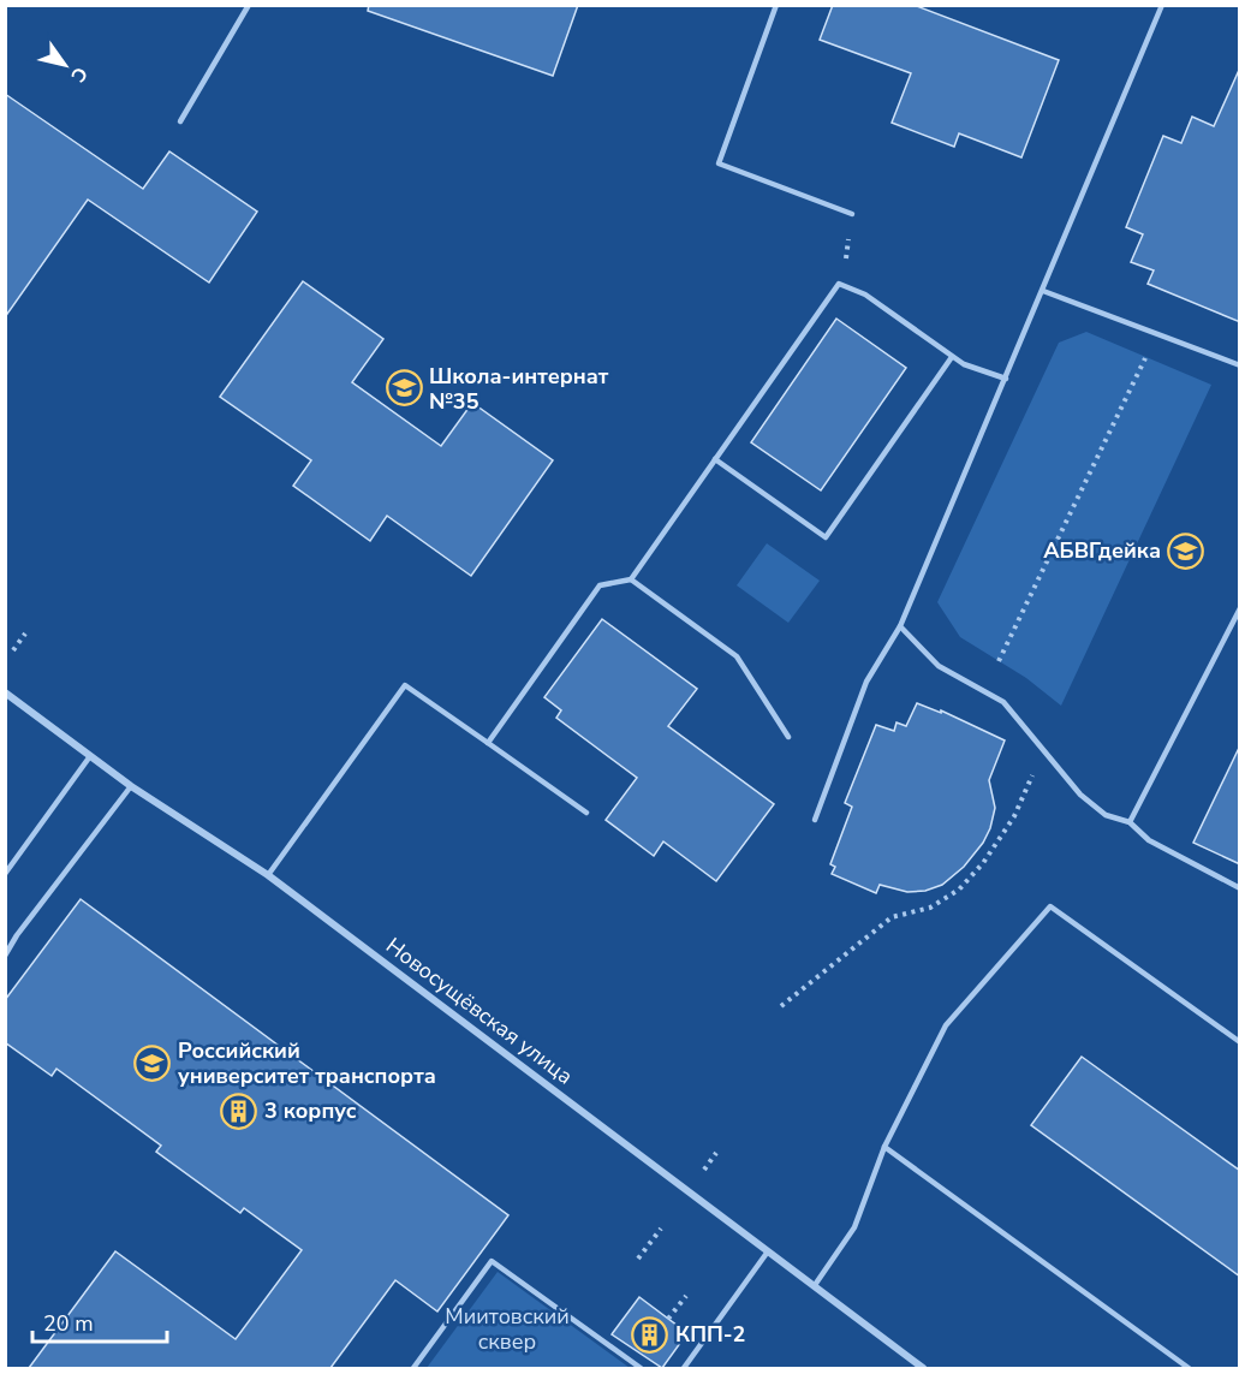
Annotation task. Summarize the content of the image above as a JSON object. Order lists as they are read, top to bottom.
{
  "streets": {
    "street": ["Новосущёвская улица"]
  },
  "parks": ["Миитовский сквер"],
  "places": {
    "school or university": ["Школа-интернат №35", "АБВГдейка", "Российский университет транспорта"],
    "building": ["3 корпус", "КПП-2"]
  },
  "scale_bar": "20 m",
  "north": "bottom right"
}
